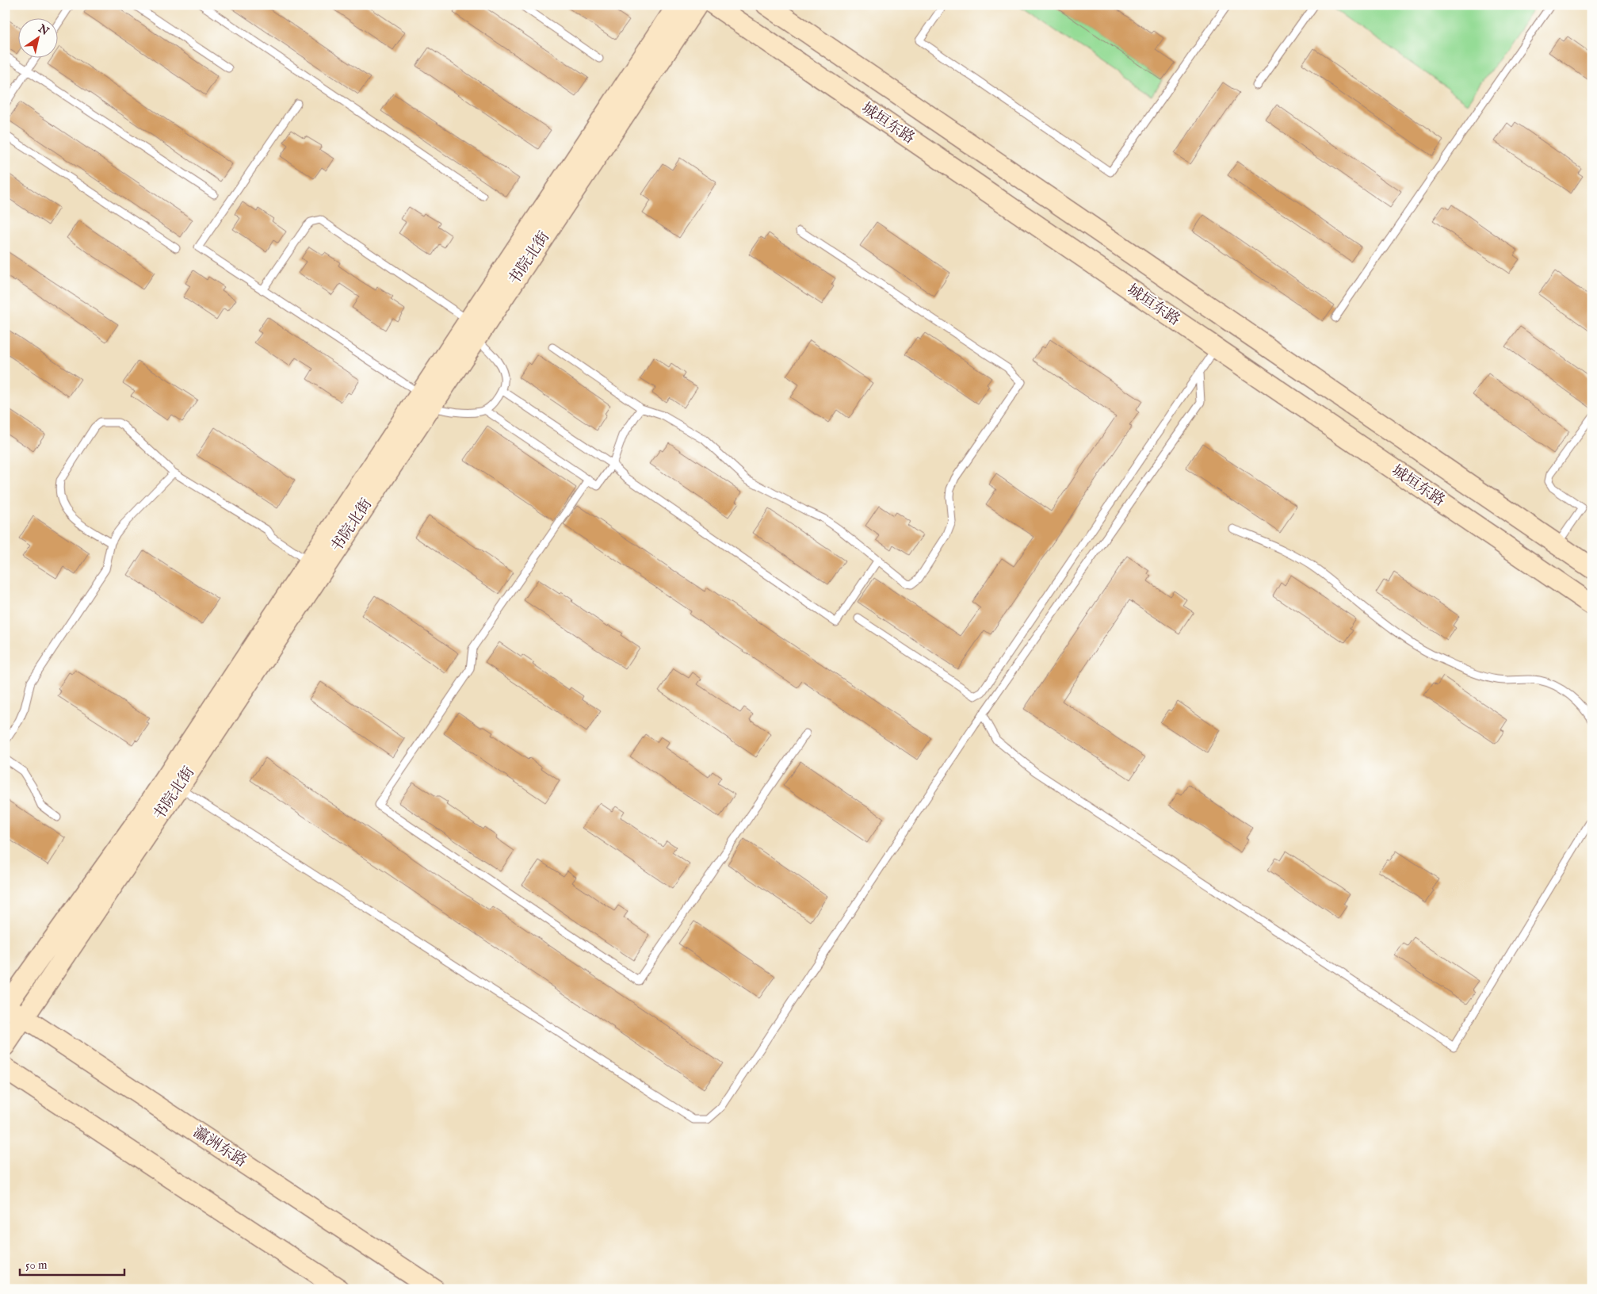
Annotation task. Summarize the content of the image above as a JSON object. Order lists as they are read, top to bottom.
{
  "streets": {
    "street": ["城垣东路", "书院北街", "瀛洲东路"]
  },
  "crossings": [
    ["书院北街", "瀛洲东路"]
  ],
  "scale_bar": "50 m",
  "north": "top right"
}
